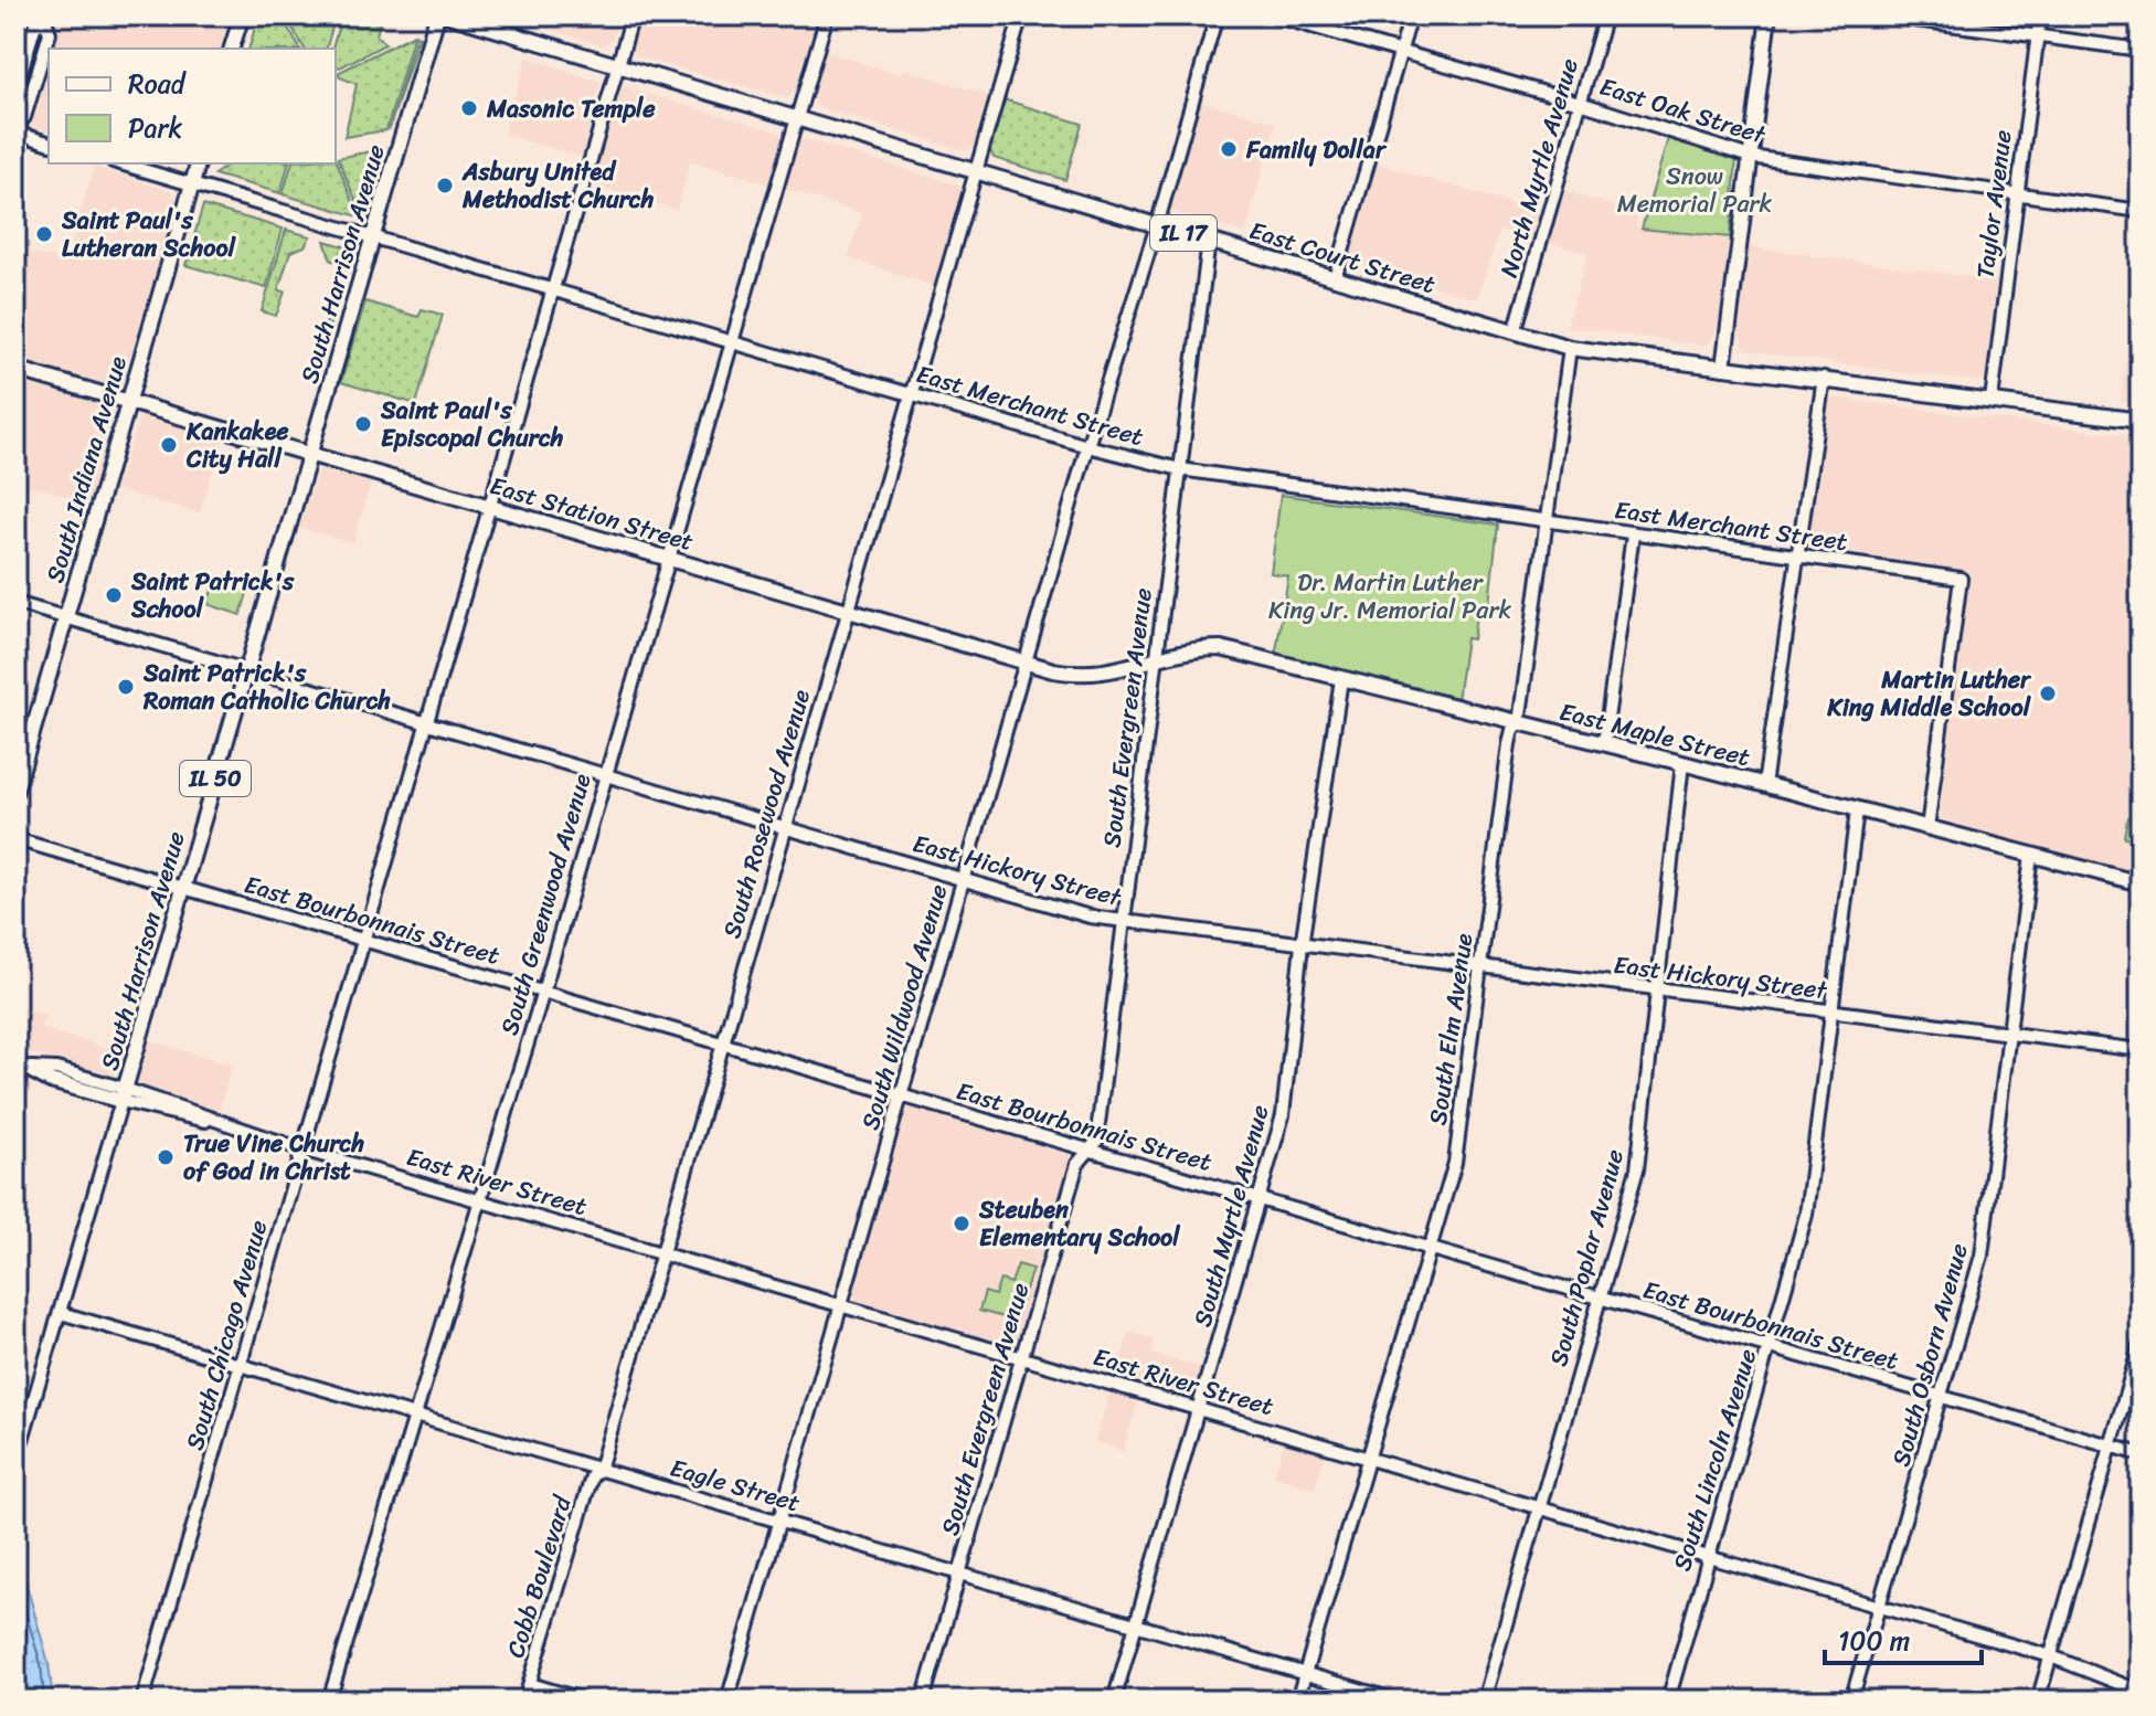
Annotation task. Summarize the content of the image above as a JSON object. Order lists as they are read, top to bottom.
{
  "streets": {
    "main road": [
      "IL 17",
      "East Court Street",
      "South Harrison Avenue",
      "South Indiana Avenue",
      "East Station Street",
      "East Maple Street",
      "IL 50",
      "East River Street"
    ],
    "street": [
      "East Oak Street",
      "North Myrtle Avenue",
      "Taylor Avenue",
      "East Merchant Street",
      "South Evergreen Avenue",
      "South Rosewood Avenue",
      "East Hickory Street",
      "South Greenwood Avenue",
      "East Bourbonnais Street",
      "South Wildwood Avenue",
      "South Elm Avenue",
      "South Myrtle Avenue",
      "South Poplar Avenue",
      "South Chicago Avenue",
      "South Osborn Avenue",
      "South Lincoln Avenue",
      "Eagle Street",
      "Cobb Boulevard"
    ]
  },
  "crossings": [
    ["East Oak Street", "North Myrtle Avenue"],
    ["East Oak Street", "Taylor Avenue"],
    ["North Myrtle Avenue", "East Court Street"],
    ["Taylor Avenue", "East Court Street"],
    ["East Court Street", "South Evergreen Avenue"],
    ["East Court Street", "South Rosewood Avenue"],
    ["East Court Street", "South Greenwood Avenue"],
    ["East Court Street", "South Wildwood Avenue"],
    ["East Court Street", "South Elm Avenue"],
    ["East Court Street", "South Chicago Avenue"],
    ["South Harrison Avenue", "East Merchant Street"],
    ["South Harrison Avenue", "East Station Street"],
    ["South Harrison Avenue", "East Hickory Street"],
    ["South Harrison Avenue", "East Bourbonnais Street"],
    ["South Harrison Avenue", "East River Street"],
    ["South Harrison Avenue", "Eagle Street"],
    ["East Merchant Street", "South Indiana Avenue"],
    ["East Merchant Street", "South Evergreen Avenue"],
    ["East Merchant Street", "East Maple Street"],
    ["East Merchant Street", "South Rosewood Avenue"],
    ["East Merchant Street", "South Greenwood Avenue"],
    ["East Merchant Street", "South Wildwood Avenue"],
    ["East Merchant Street", "South Elm Avenue"],
    ["East Merchant Street", "South Chicago Avenue"],
    ["South Indiana Avenue", "East Station Street"],
    ["South Indiana Avenue", "East Hickory Street"],
    ["East Station Street", "South Evergreen Avenue"],
    ["East Station Street", "East Maple Street"],
    ["East Station Street", "South Rosewood Avenue"],
    ["East Station Street", "South Greenwood Avenue"],
    ["East Station Street", "South Wildwood Avenue"],
    ["East Station Street", "South Chicago Avenue"],
    ["South Evergreen Avenue", "East Maple Street"],
    ["South Evergreen Avenue", "East Hickory Street"],
    ["South Evergreen Avenue", "East Bourbonnais Street"],
    ["South Evergreen Avenue", "East River Street"],
    ["South Evergreen Avenue", "Eagle Street"],
    ["East Maple Street", "South Elm Avenue"],
    ["East Maple Street", "South Myrtle Avenue"],
    ["East Maple Street", "South Poplar Avenue"],
    ["East Maple Street", "South Osborn Avenue"],
    ["East Maple Street", "South Lincoln Avenue"],
    ["South Rosewood Avenue", "East Hickory Street"],
    ["South Rosewood Avenue", "East Bourbonnais Street"],
    ["South Rosewood Avenue", "East River Street"],
    ["South Rosewood Avenue", "Eagle Street"],
    ["South Rosewood Avenue", "Cobb Boulevard"],
    ["East Hickory Street", "South Greenwood Avenue"],
    ["East Hickory Street", "South Wildwood Avenue"],
    ["East Hickory Street", "South Elm Avenue"],
    ["East Hickory Street", "South Myrtle Avenue"],
    ["East Hickory Street", "South Poplar Avenue"],
    ["East Hickory Street", "South Chicago Avenue"],
    ["East Hickory Street", "South Osborn Avenue"],
    ["East Hickory Street", "South Lincoln Avenue"],
    ["South Greenwood Avenue", "East Bourbonnais Street"],
    ["South Greenwood Avenue", "East River Street"],
    ["South Greenwood Avenue", "Eagle Street"],
    ["East Bourbonnais Street", "South Wildwood Avenue"],
    ["East Bourbonnais Street", "South Elm Avenue"],
    ["East Bourbonnais Street", "South Myrtle Avenue"],
    ["East Bourbonnais Street", "South Poplar Avenue"],
    ["East Bourbonnais Street", "South Chicago Avenue"],
    ["East Bourbonnais Street", "South Osborn Avenue"],
    ["East Bourbonnais Street", "South Lincoln Avenue"],
    ["South Wildwood Avenue", "East River Street"],
    ["South Wildwood Avenue", "Eagle Street"],
    ["South Elm Avenue", "East River Street"],
    ["South Elm Avenue", "Eagle Street"],
    ["East River Street", "South Myrtle Avenue"],
    ["East River Street", "South Poplar Avenue"],
    ["East River Street", "South Chicago Avenue"],
    ["East River Street", "South Osborn Avenue"],
    ["East River Street", "South Lincoln Avenue"],
    ["South Myrtle Avenue", "Eagle Street"],
    ["South Chicago Avenue", "Eagle Street"],
    ["Eagle Street", "Cobb Boulevard"]
  ],
  "parks": ["Snow Memorial Park", "Dr. Martin Luther King Jr. Memorial Park"],
  "places": [
    "Masonic Temple",
    "Family Dollar",
    "Asbury United Methodist Church",
    "Saint Paul's Lutheran School",
    "Saint Paul's Episcopal Church",
    "Kankakee City Hall",
    "Saint Patrick's School",
    "Saint Patrick's Roman Catholic Church",
    "Martin Luther King Middle School",
    "True Vine Church of God in Christ",
    "Steuben Elementary School"
  ],
  "legend": ["Road", "Park"],
  "scale_bar": "100 m"
}
